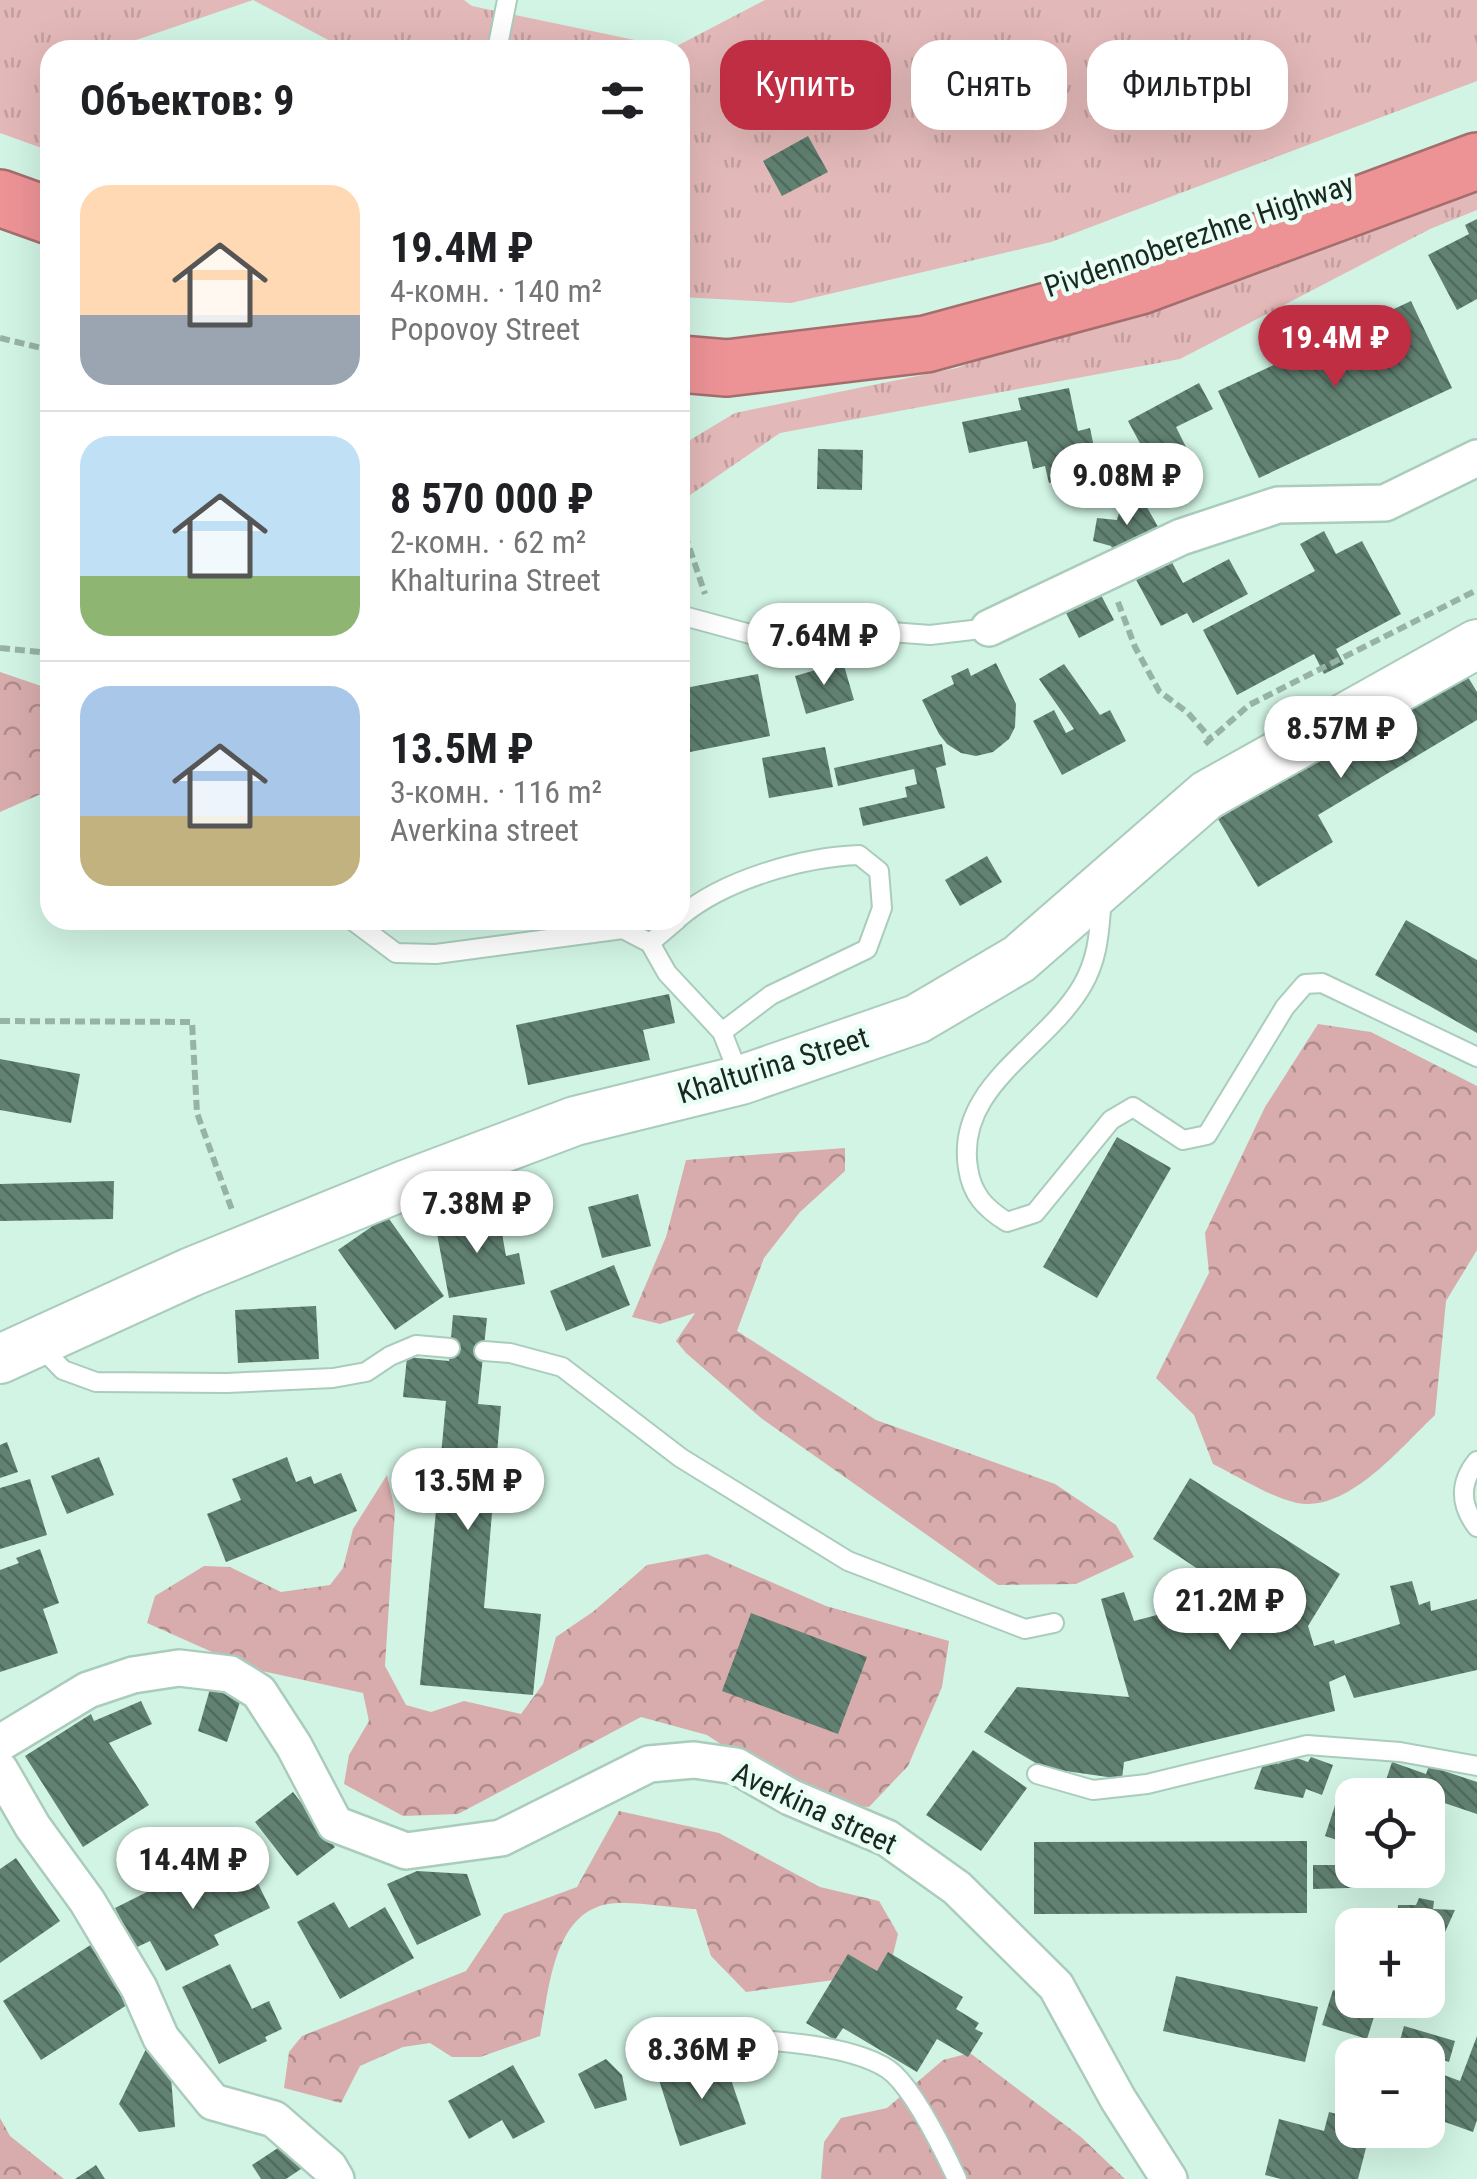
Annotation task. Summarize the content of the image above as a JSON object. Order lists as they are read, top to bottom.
{
  "streets": {
    "highway": ["Pivdennoberezhne Highway"],
    "street": ["Khalturina Street", "Averkina street"]
  },
  "page": {
    "chip": ["Купить", "Снять", "Фильтры"],
    "heading": "Объектов: 9",
    "list": [
      {
        "name": "19.4M ₽",
        "note": "4-комн. · 140 m² · Popovoy Street"
      },
      {
        "name": "8 570 000 ₽",
        "note": "2-комн. · 62 m² · Khalturina Street"
      },
      {
        "name": "13.5M ₽",
        "note": "3-комн. · 116 m² · Averkina street"
      }
    ],
    "price": [
      "19.4M ₽",
      "9.08M ₽",
      "7.64M ₽",
      "8.57M ₽",
      "7.38M ₽",
      "13.5M ₽",
      "21.2M ₽",
      "14.4M ₽",
      "8.36M ₽"
    ],
    "map_buttons": ["+", "−"]
  }
}
